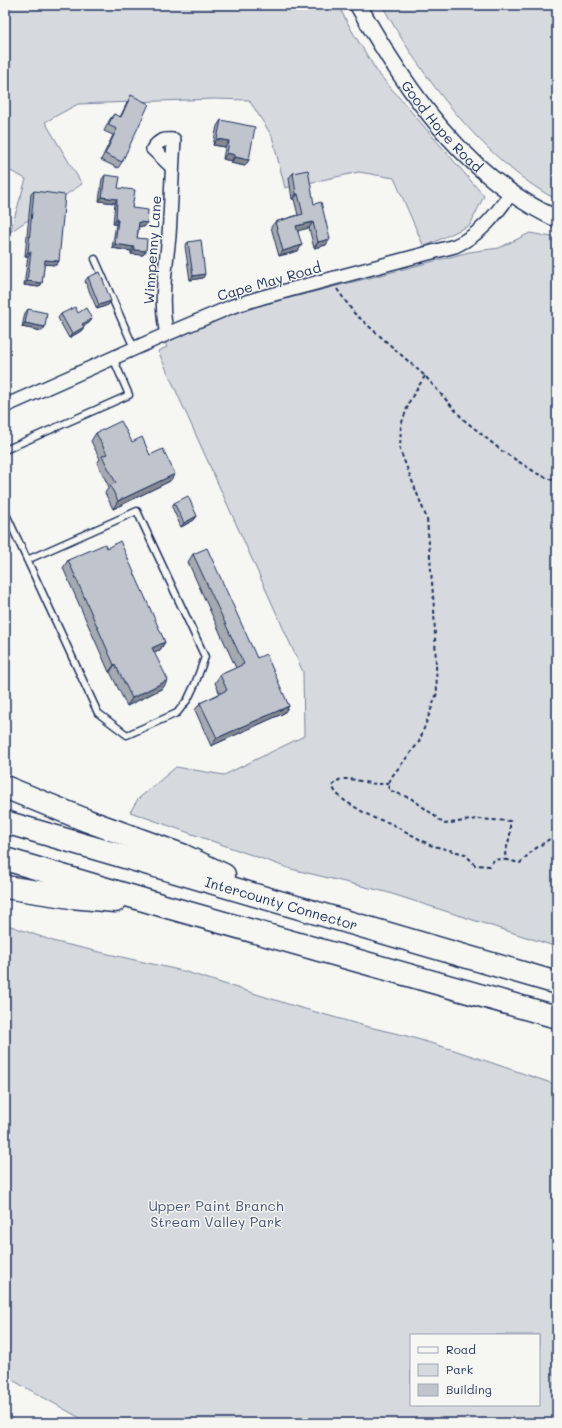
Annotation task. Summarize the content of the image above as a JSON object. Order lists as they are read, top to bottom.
{
  "streets": {
    "highway": ["Intercounty Connector"],
    "street": ["Good Hope Road", "Winnpenny Lane", "Cape May Road"]
  },
  "crossings": [
    ["Good Hope Road", "Cape May Road"],
    ["Winnpenny Lane", "Cape May Road"]
  ],
  "parks": ["Upper Paint Branch Stream Valley Park"],
  "legend": ["Road", "Park", "Building"]
}
